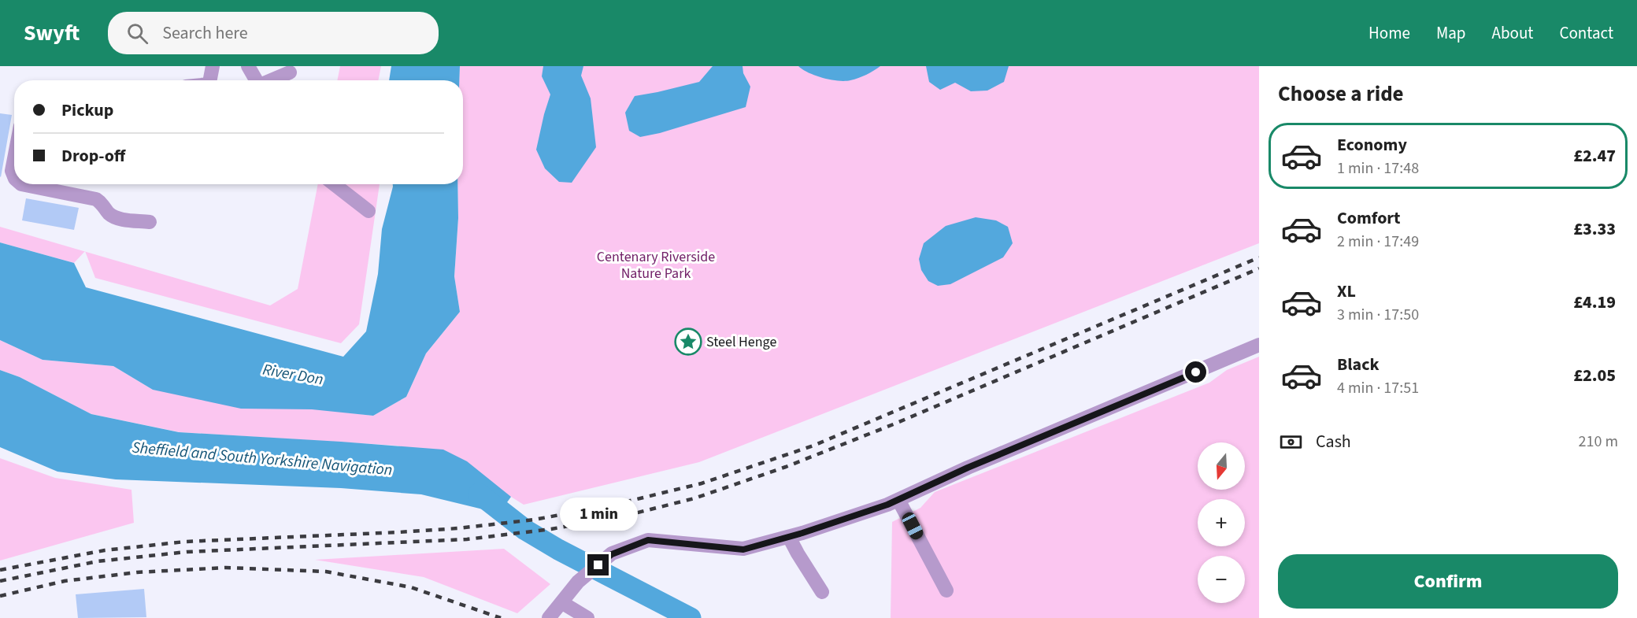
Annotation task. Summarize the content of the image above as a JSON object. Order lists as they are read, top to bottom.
{
  "water": ["River Don", "Sheffield and South Yorkshire Navigation"],
  "parks": ["Centenary Riverside Nature Park"],
  "places": {
    "place": ["Steel Henge"]
  },
  "north": "bottom",
  "page": {
    "header": "Swyft",
    "search": "Search here",
    "nav": [
      "Home",
      "Map",
      "About",
      "Contact"
    ],
    "heading": "Choose a ride",
    "banner": ["Pickup", "Drop-off"],
    "list": [
      {
        "name": "Economy",
        "note": "1 min · 17:48",
        "value": "£2.47"
      },
      {
        "name": "Comfort",
        "note": "2 min · 17:49",
        "value": "£3.33"
      },
      {
        "name": "XL",
        "note": "3 min · 17:50",
        "value": "£4.19"
      },
      {
        "name": "Black",
        "note": "4 min · 17:51",
        "value": "£2.05"
      }
    ],
    "pay": ["Cash", "210 m"],
    "map_buttons": ["+", "−"],
    "bubble": "1 min",
    "buttons": "Confirm"
  }
}
